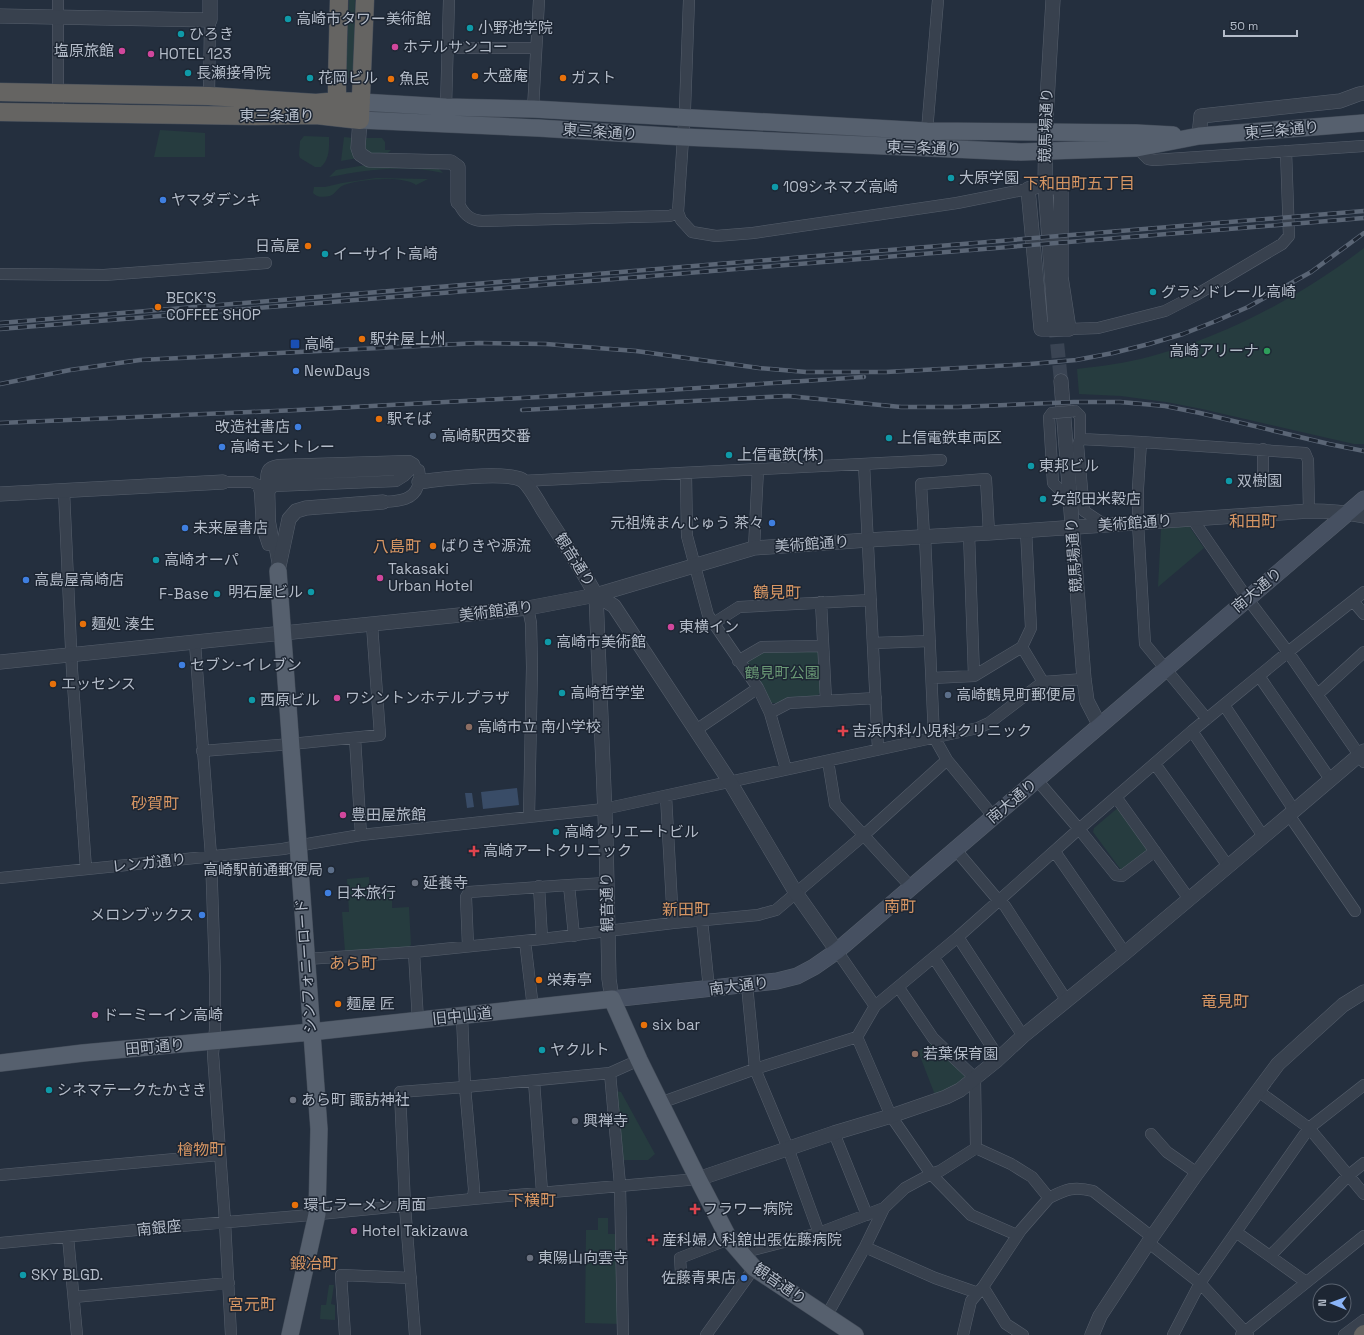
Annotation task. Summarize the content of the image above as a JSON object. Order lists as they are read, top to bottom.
{
  "streets": {
    "highway": ["東三条通り"],
    "main road": [
      "観音通り",
      "南大通り",
      "シンフォニーロード",
      "旧中山道",
      "田町通り"
    ],
    "street": [
      "競馬場通り",
      "美術館通り",
      "レンガ通り",
      "南銀座"
    ]
  },
  "crossings": [
    ["東三条通り", "競馬場通り"],
    ["競馬場通り", "美術館通り"],
    ["競馬場通り", "南大通り"],
    ["美術館通り", "観音通り"],
    ["美術館通り", "南大通り"],
    ["美術館通り", "シンフォニーロード"],
    ["観音通り", "南大通り"],
    ["観音通り", "レンガ通り"],
    ["観音通り", "旧中山道"],
    ["観音通り", "南銀座"],
    ["南大通り", "旧中山道"],
    ["レンガ通り", "シンフォニーロード"],
    ["シンフォニーロード", "旧中山道"],
    ["シンフォニーロード", "田町通り"],
    ["シンフォニーロード", "南銀座"],
    ["旧中山道", "田町通り"]
  ],
  "districts": [
    "下和田町五丁目",
    "和田町",
    "八島町",
    "鶴見町",
    "砂賀町",
    "南町",
    "新田町",
    "あら町",
    "竜見町",
    "檜物町",
    "下横町",
    "鍛冶町",
    "宮元町"
  ],
  "parks": ["鶴見町公園"],
  "places": {
    "other": [
      "高崎市タワー美術館",
      "小野池学院",
      "ひろき",
      "ホテルサンコー",
      "塩原旅館",
      "HOTEL 123",
      "長瀬接骨院",
      "大盛庵",
      "花岡ビル",
      "ガスト",
      "魚民",
      "大原学園",
      "109シネマズ高崎",
      "ヤマダデンキ",
      "日高屋",
      "イーサイト高崎",
      "グランドレール高崎",
      "BECK'S COFFEE SHOP",
      "駅弁屋上州",
      "高崎アリーナ",
      "NewDays",
      "駅そば",
      "改造社書店",
      "高崎駅西交番",
      "上信電鉄車両区",
      "高崎モントレー",
      "上信電鉄(株)",
      "東邦ビル",
      "双樹園",
      "女部田米穀店",
      "元祖焼まんじゅう 茶々",
      "未来屋書店",
      "ばりきや源流",
      "高崎オーパ",
      "Takasaki Urban Hotel",
      "高島屋高崎店",
      "明石屋ビル",
      "F-Base",
      "麺処 湊生",
      "東横イン",
      "高崎市美術館",
      "セブン-イレブン",
      "エッセンス",
      "高崎哲学堂",
      "高崎鶴見町郵便局",
      "ワシントンホテルプラザ",
      "西原ビル",
      "高崎市立 南小学校",
      "豊田屋旅館",
      "高崎クリエートビル",
      "高崎駅前通郵便局",
      "延養寺",
      "日本旅行",
      "メロンブックス",
      "栄寿亭",
      "麺屋 匠",
      "ドーミーイン高崎",
      "six bar",
      "ヤクルト",
      "若葉保育園",
      "シネマテークたかさき",
      "あら町 諏訪神社",
      "興禅寺",
      "環七ラーメン 周面",
      "Hotel Takizawa",
      "東陽山向雲寺",
      "SKY BLGD.",
      "佐藤青果店"
    ],
    "transit": ["高崎"],
    "health": [
      "吉浜内科小児科クリニック",
      "高崎アートクリニック",
      "フラワー病院",
      "産科婦人科舘出張佐藤病院"
    ]
  },
  "scale_bar": "50 m",
  "north": "left"
}
